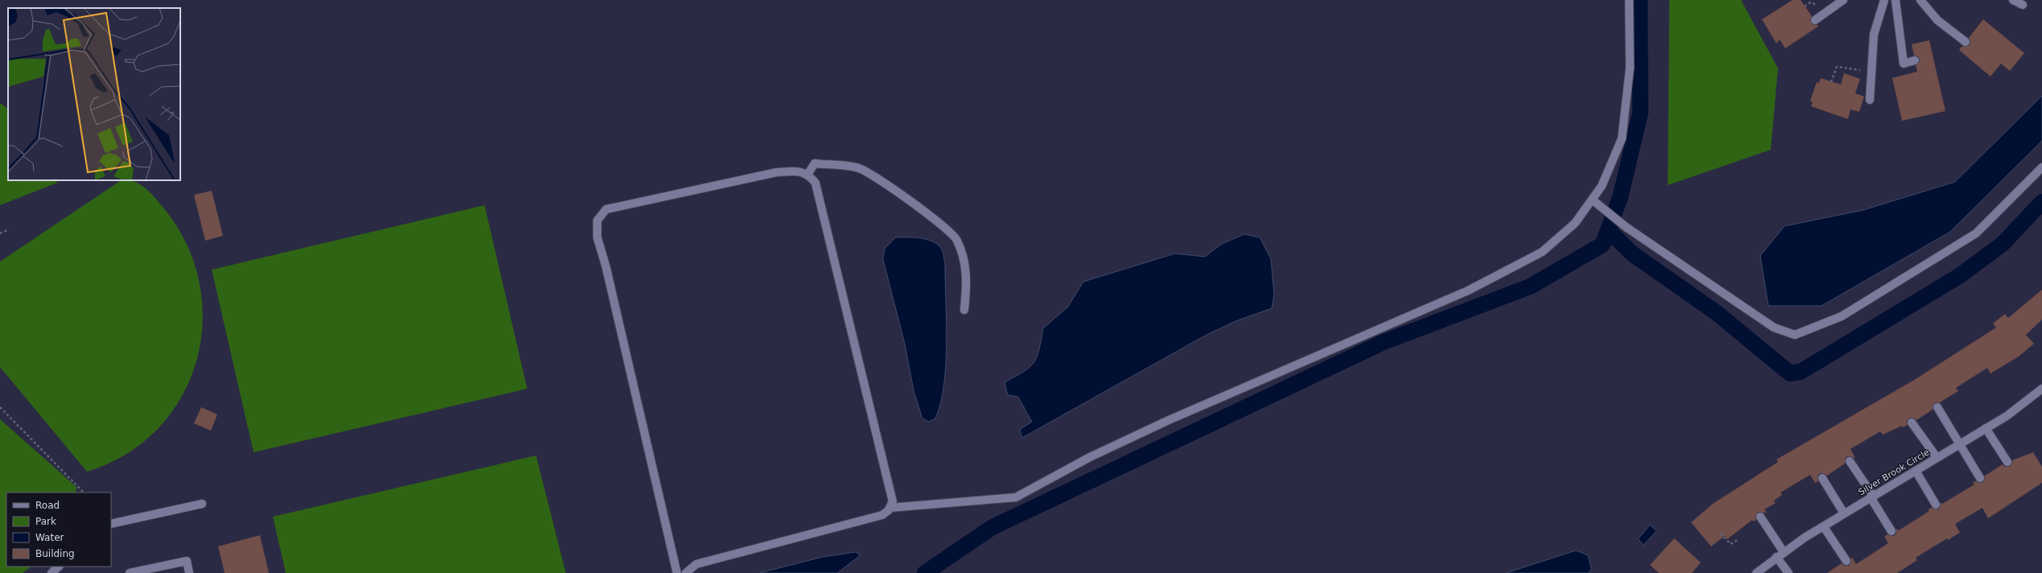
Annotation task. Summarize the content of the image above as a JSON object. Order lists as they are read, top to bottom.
{
  "streets": {
    "street": ["Silver Brook Circle"]
  },
  "legend": [
    "Road",
    "Park",
    "Water",
    "Building"
  ]
}
